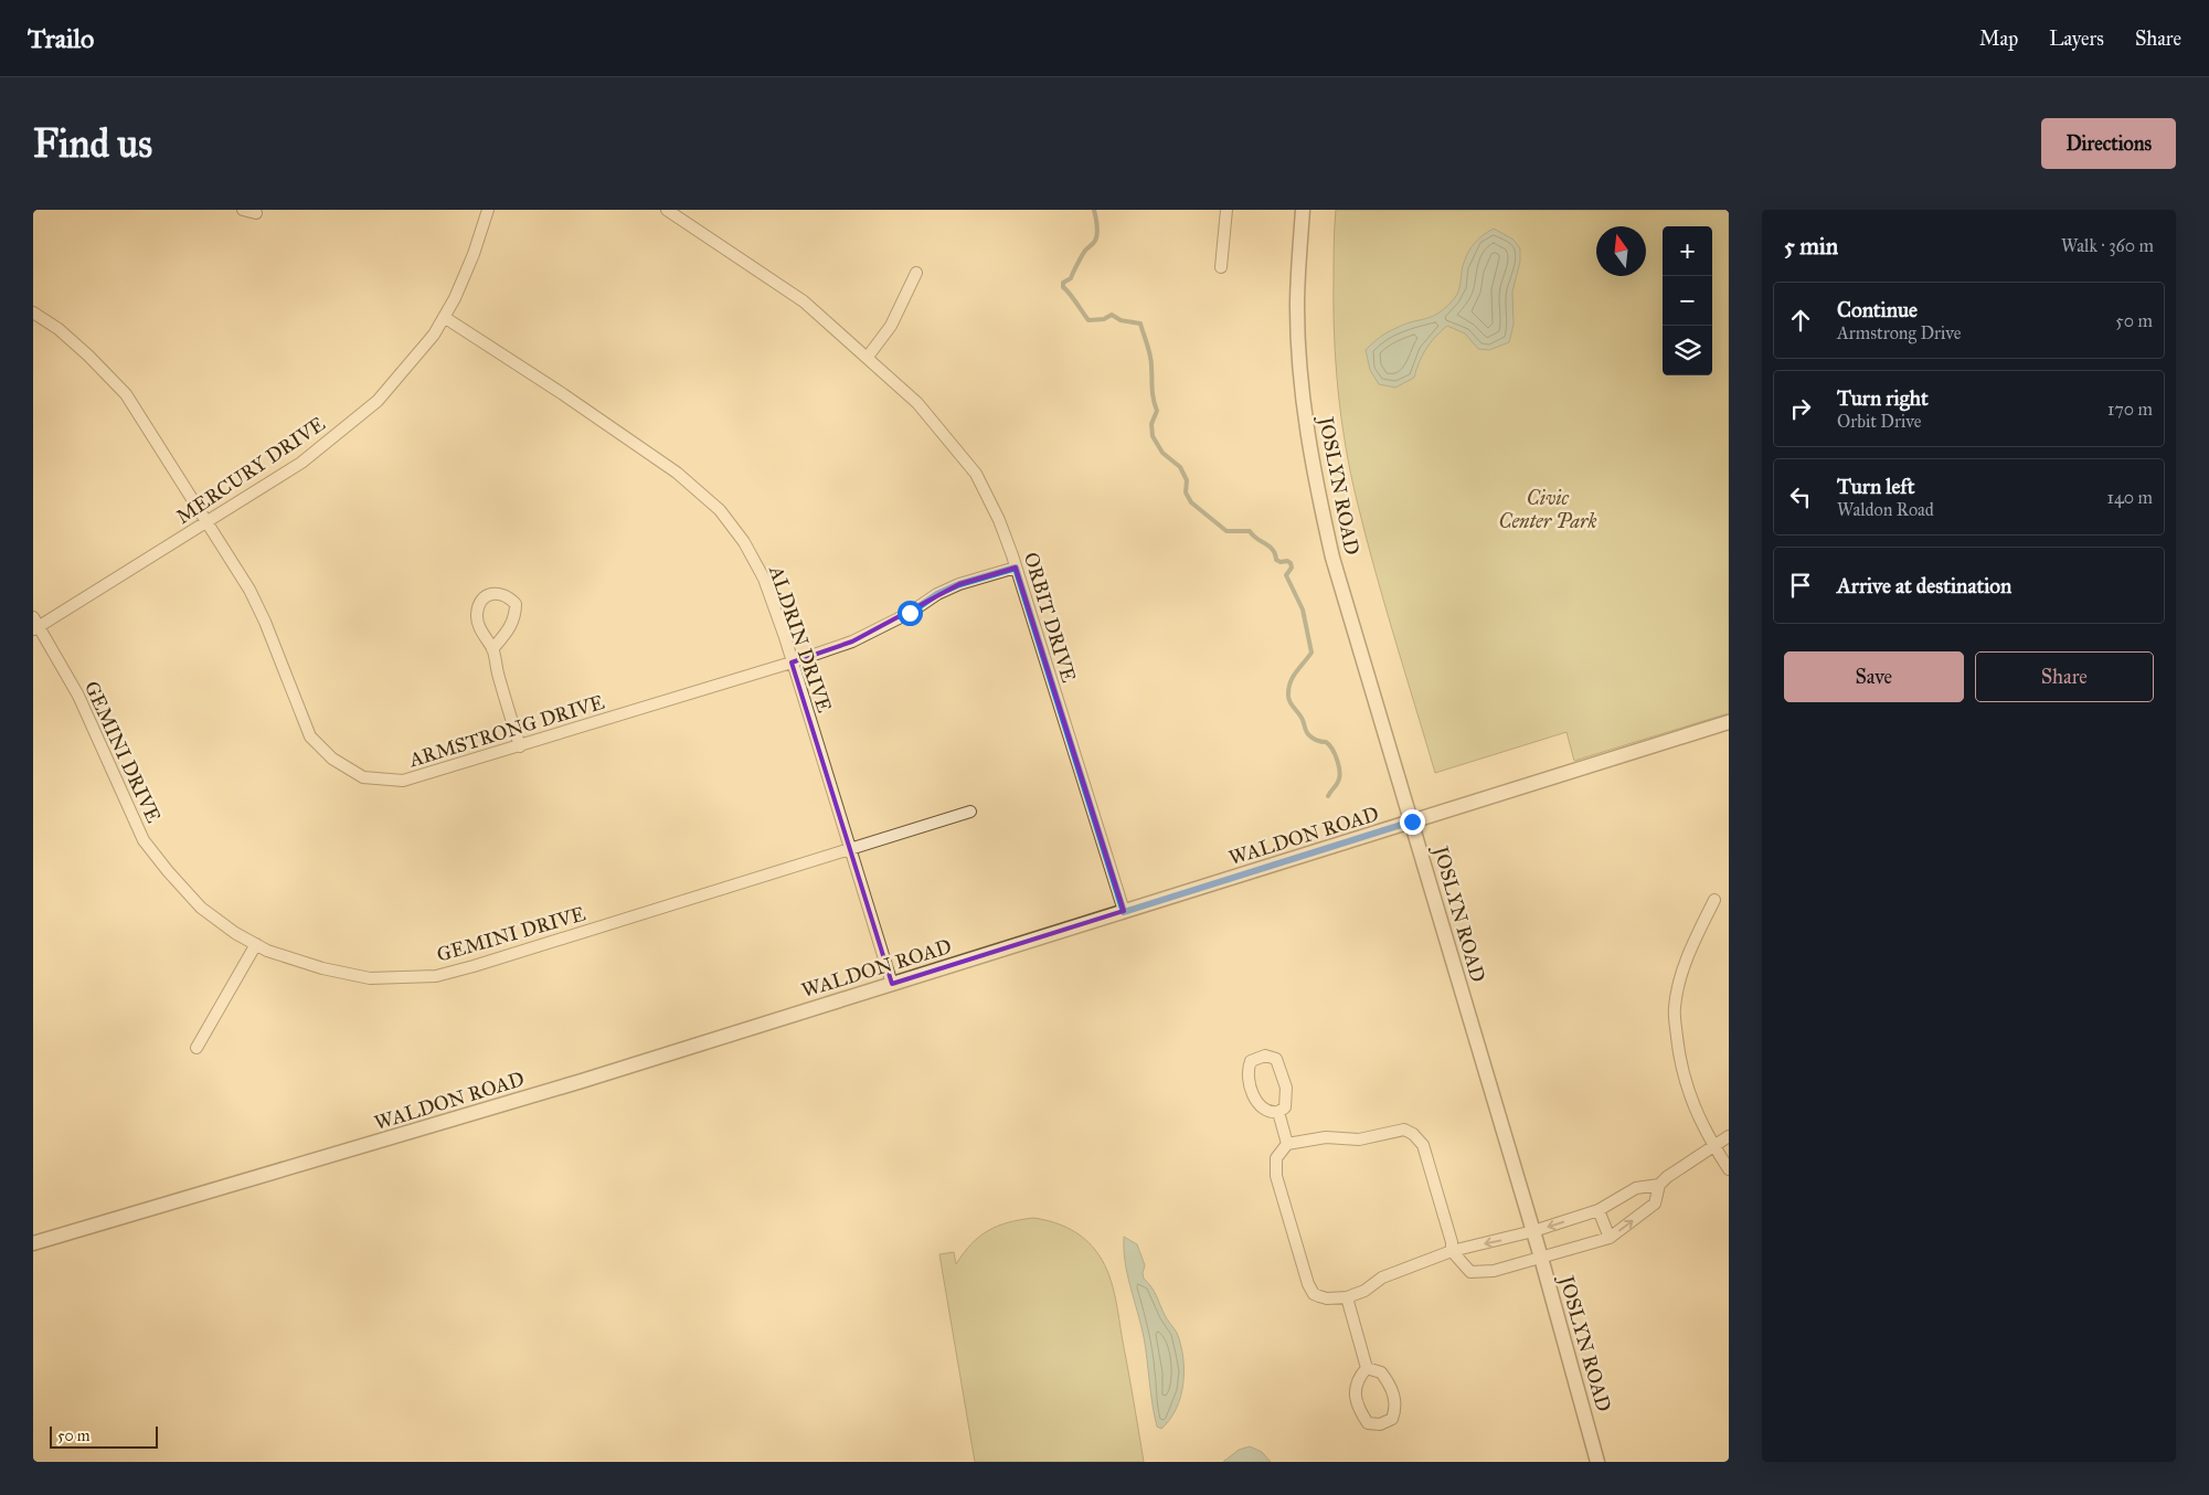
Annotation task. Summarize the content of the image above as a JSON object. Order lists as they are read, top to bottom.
{
  "streets": {
    "street": [
      "MERCURY DRIVE",
      "JOSLYN ROAD",
      "ORBIT DRIVE",
      "ALDRIN DRIVE",
      "ARMSTRONG DRIVE",
      "GEMINI DRIVE",
      "WALDON ROAD"
    ]
  },
  "crossings": [
    ["MERCURY DRIVE", "ALDRIN DRIVE"],
    ["MERCURY DRIVE", "ARMSTRONG DRIVE"],
    ["MERCURY DRIVE", "GEMINI DRIVE"],
    ["JOSLYN ROAD", "WALDON ROAD"],
    ["ORBIT DRIVE", "ARMSTRONG DRIVE"],
    ["ORBIT DRIVE", "WALDON ROAD"],
    ["ALDRIN DRIVE", "ARMSTRONG DRIVE"],
    ["ALDRIN DRIVE", "GEMINI DRIVE"],
    ["ALDRIN DRIVE", "WALDON ROAD"]
  ],
  "parks": ["Civic Center Park"],
  "scale_bar": "50 m",
  "north": "top",
  "page": {
    "header": "Trailo",
    "nav": ["Map", "Layers", "Share"],
    "buttons": [
      "Directions",
      ["Save", "Share"]
    ],
    "title": "Find us",
    "heading": ["5 min", "Walk · 360 m"],
    "map_buttons": ["+", "−"],
    "list": [
      ["Continue", "Armstrong Drive", "50 m"],
      ["Turn right", "Orbit Drive", "170 m"],
      ["Turn left", "Waldon Road", "140 m"],
      "Arrive at destination"
    ],
    "scale": "50 m"
  }
}
